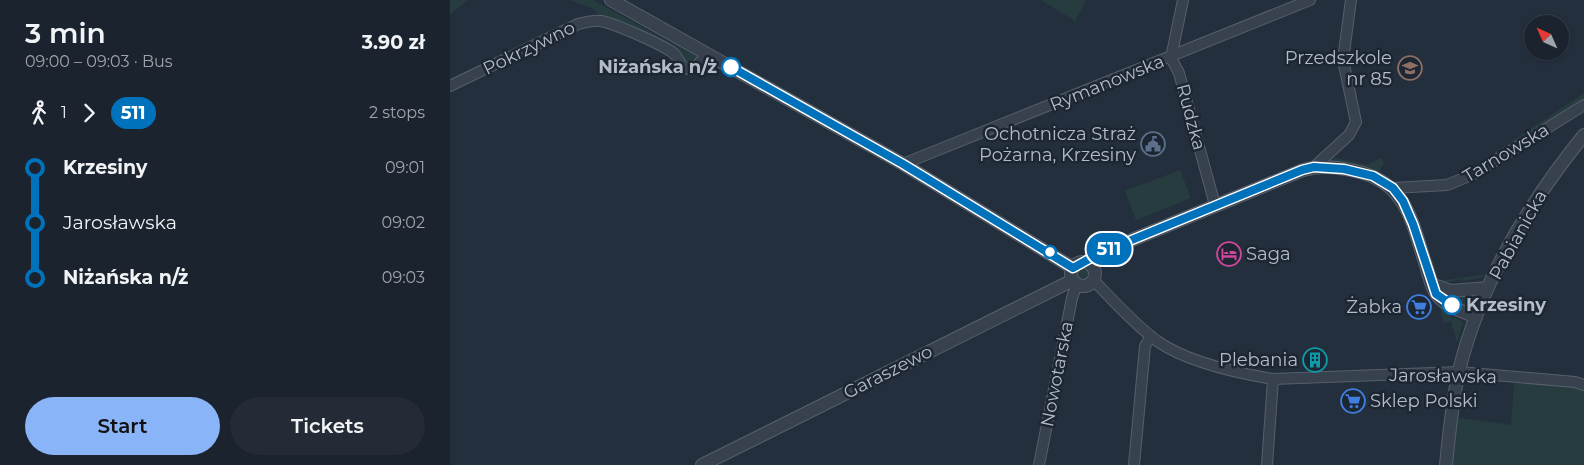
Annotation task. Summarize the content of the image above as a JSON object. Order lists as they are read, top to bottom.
{
  "streets": {
    "street": [
      "Pokrzywno",
      "Rymanowska",
      "Rudzka",
      "Tarnowska",
      "Pabianicka",
      "Garaszewo",
      "Nowotarska",
      "Jarosławska"
    ]
  },
  "crossings": [
    ["Rymanowska", "Rudzka"],
    ["Pabianicka", "Jarosławska"],
    ["Garaszewo", "Nowotarska"],
    ["Garaszewo", "Jarosławska"],
    ["Nowotarska", "Jarosławska"]
  ],
  "places": {
    "other": ["Niżańska n/ż", "Krzesiny"],
    "school or university": ["Przedszkole nr 85"],
    "public building": ["Ochotnicza Straż Pożarna, Krzesiny"],
    "hotel": ["Saga"],
    "supermarket": ["Żabka", "Sklep Polski"],
    "building": ["Plebania"]
  },
  "lines": ["bus line 511"],
  "north": "top left",
  "page": {
    "heading": ["3 min", "09:00 – 09:03 · Bus", "3.90 zł"],
    "on_map": "511",
    "legs": ["1", "511", "2 stops"],
    "list": [
      {
        "name": "Krzesiny",
        "value": "09:01"
      },
      {
        "name": "Jarosławska",
        "value": "09:02"
      },
      {
        "name": "Niżańska n/ż",
        "value": "09:03"
      }
    ],
    "buttons": ["Start", "Tickets"]
  }
}
